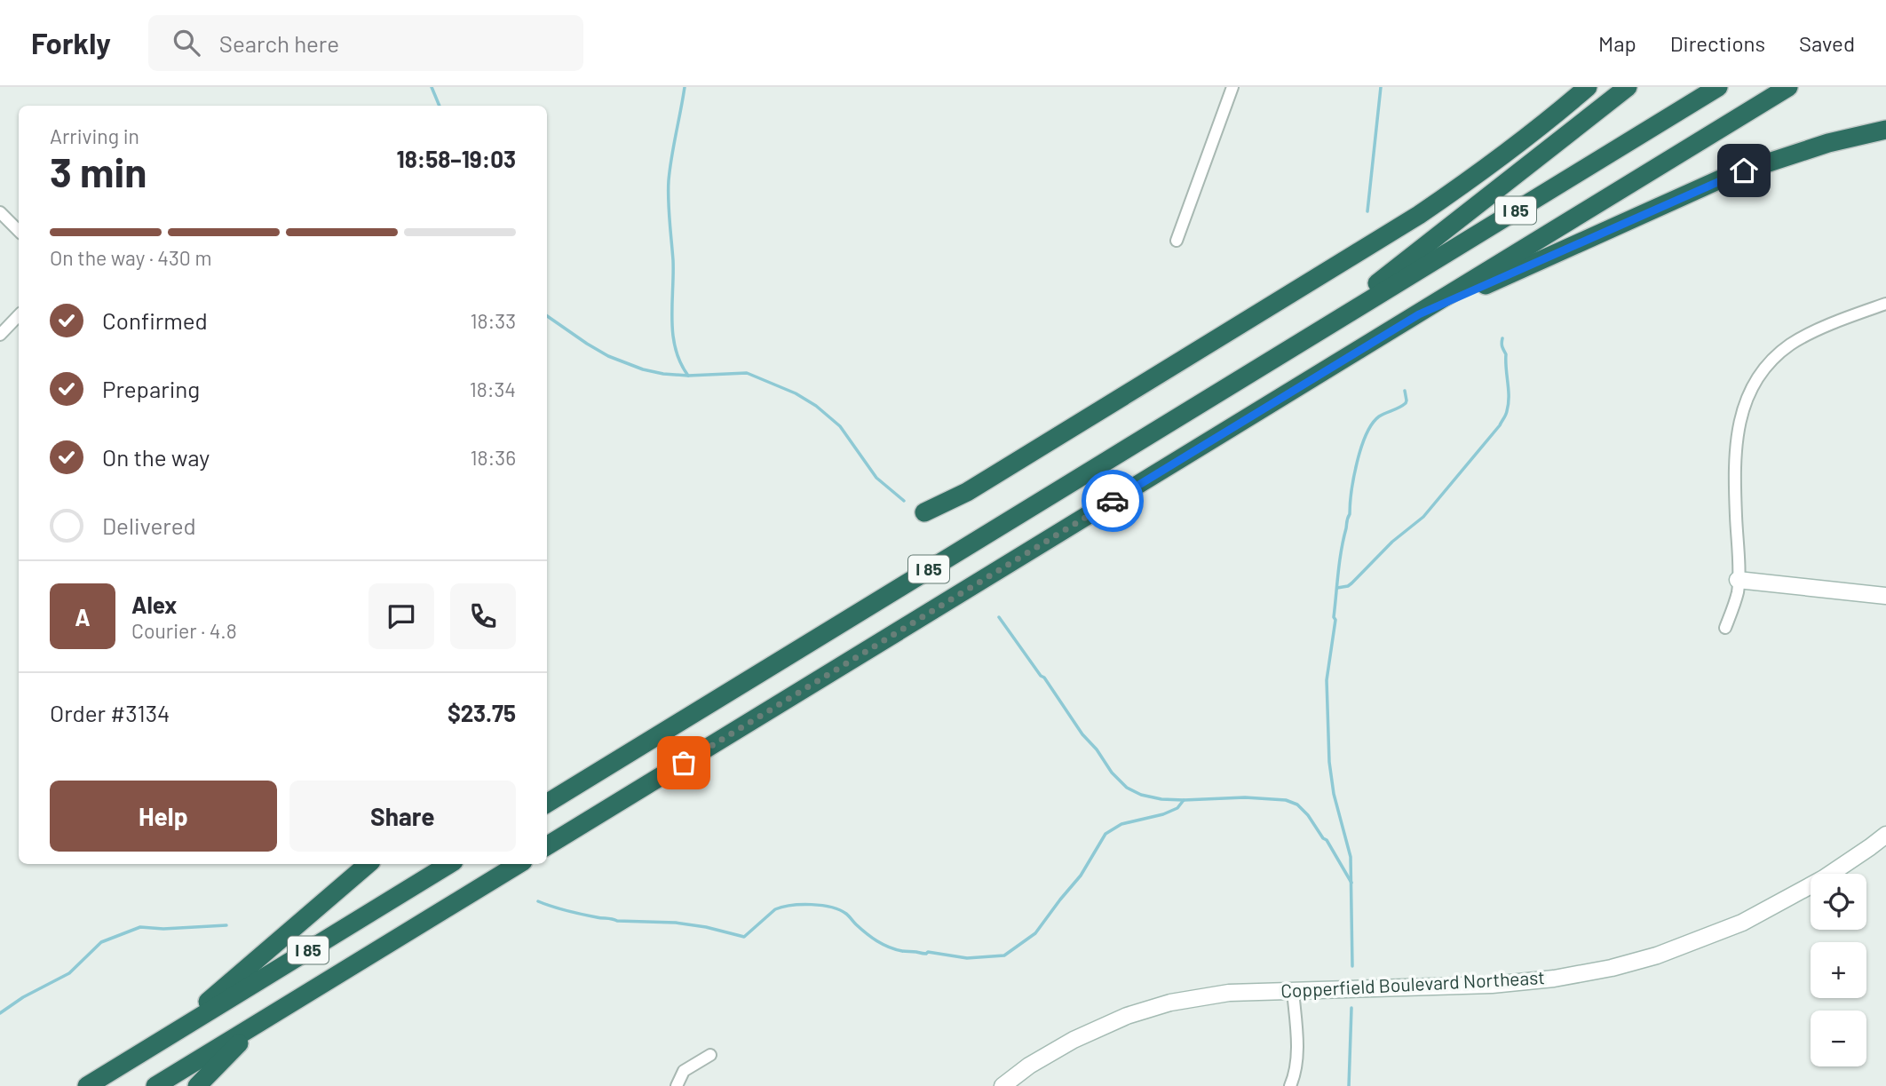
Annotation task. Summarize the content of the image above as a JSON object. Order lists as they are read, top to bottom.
{
  "streets": {
    "highway": ["I 85"],
    "main road": ["Copperfield Boulevard Northeast"]
  },
  "page": {
    "header": "Forkly",
    "search": "Search here",
    "nav": ["Map", "Directions", "Saved"],
    "heading": ["3 min", "Arriving in", "18:58–19:03"],
    "panel": [
      "Alex",
      "Courier · 4.8",
      "Order #3134",
      "$23.75"
    ],
    "bar": "On the way · 430 m",
    "list": [
      ["Confirmed", "18:33"],
      ["Preparing", "18:34"],
      ["On the way", "18:36"],
      "Delivered"
    ],
    "round": "A",
    "buttons": ["Help", "Share"],
    "map_buttons": ["+", "−"]
  }
}
